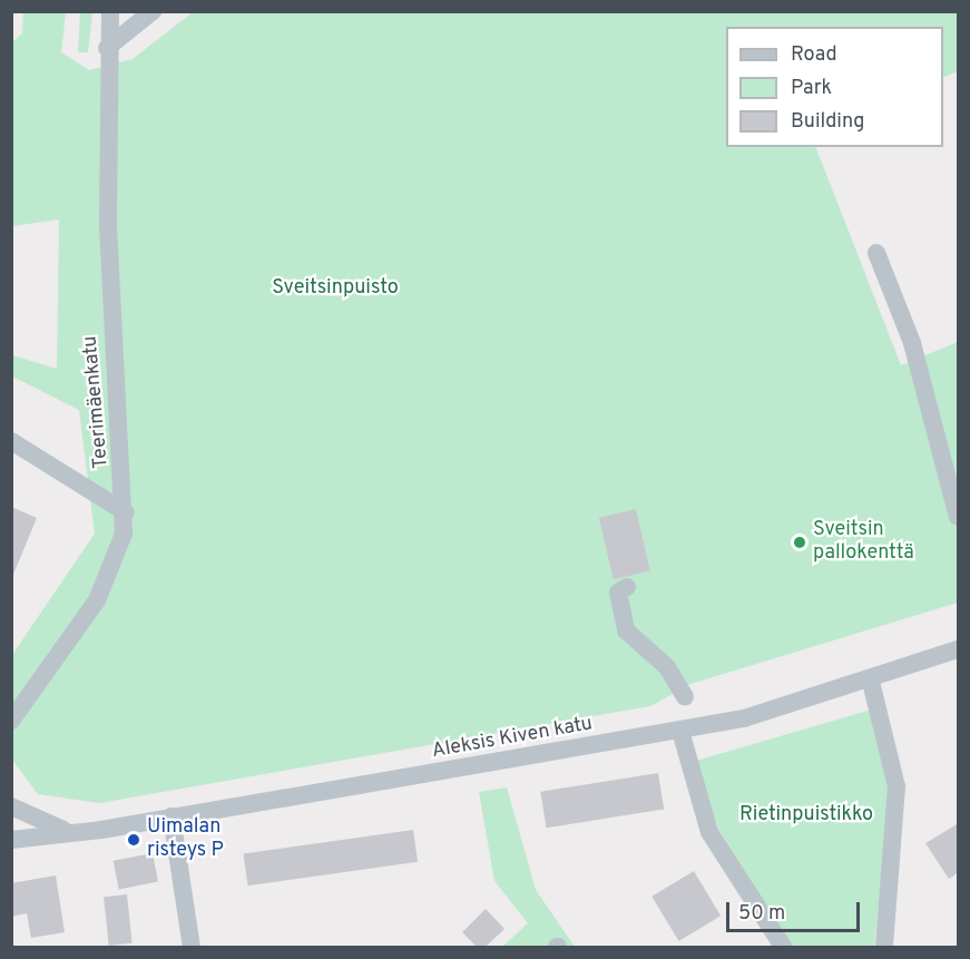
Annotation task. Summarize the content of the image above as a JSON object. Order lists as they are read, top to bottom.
{
  "streets": {
    "street": ["Teerimäenkatu", "Aleksis Kiven katu"]
  },
  "parks": ["Sveitsinpuisto", "Rietinpuistikko"],
  "places": ["Sveitsin pallokenttä", "Uimalan risteys P"],
  "legend": ["Road", "Park", "Building"],
  "scale_bar": "50 m"
}
